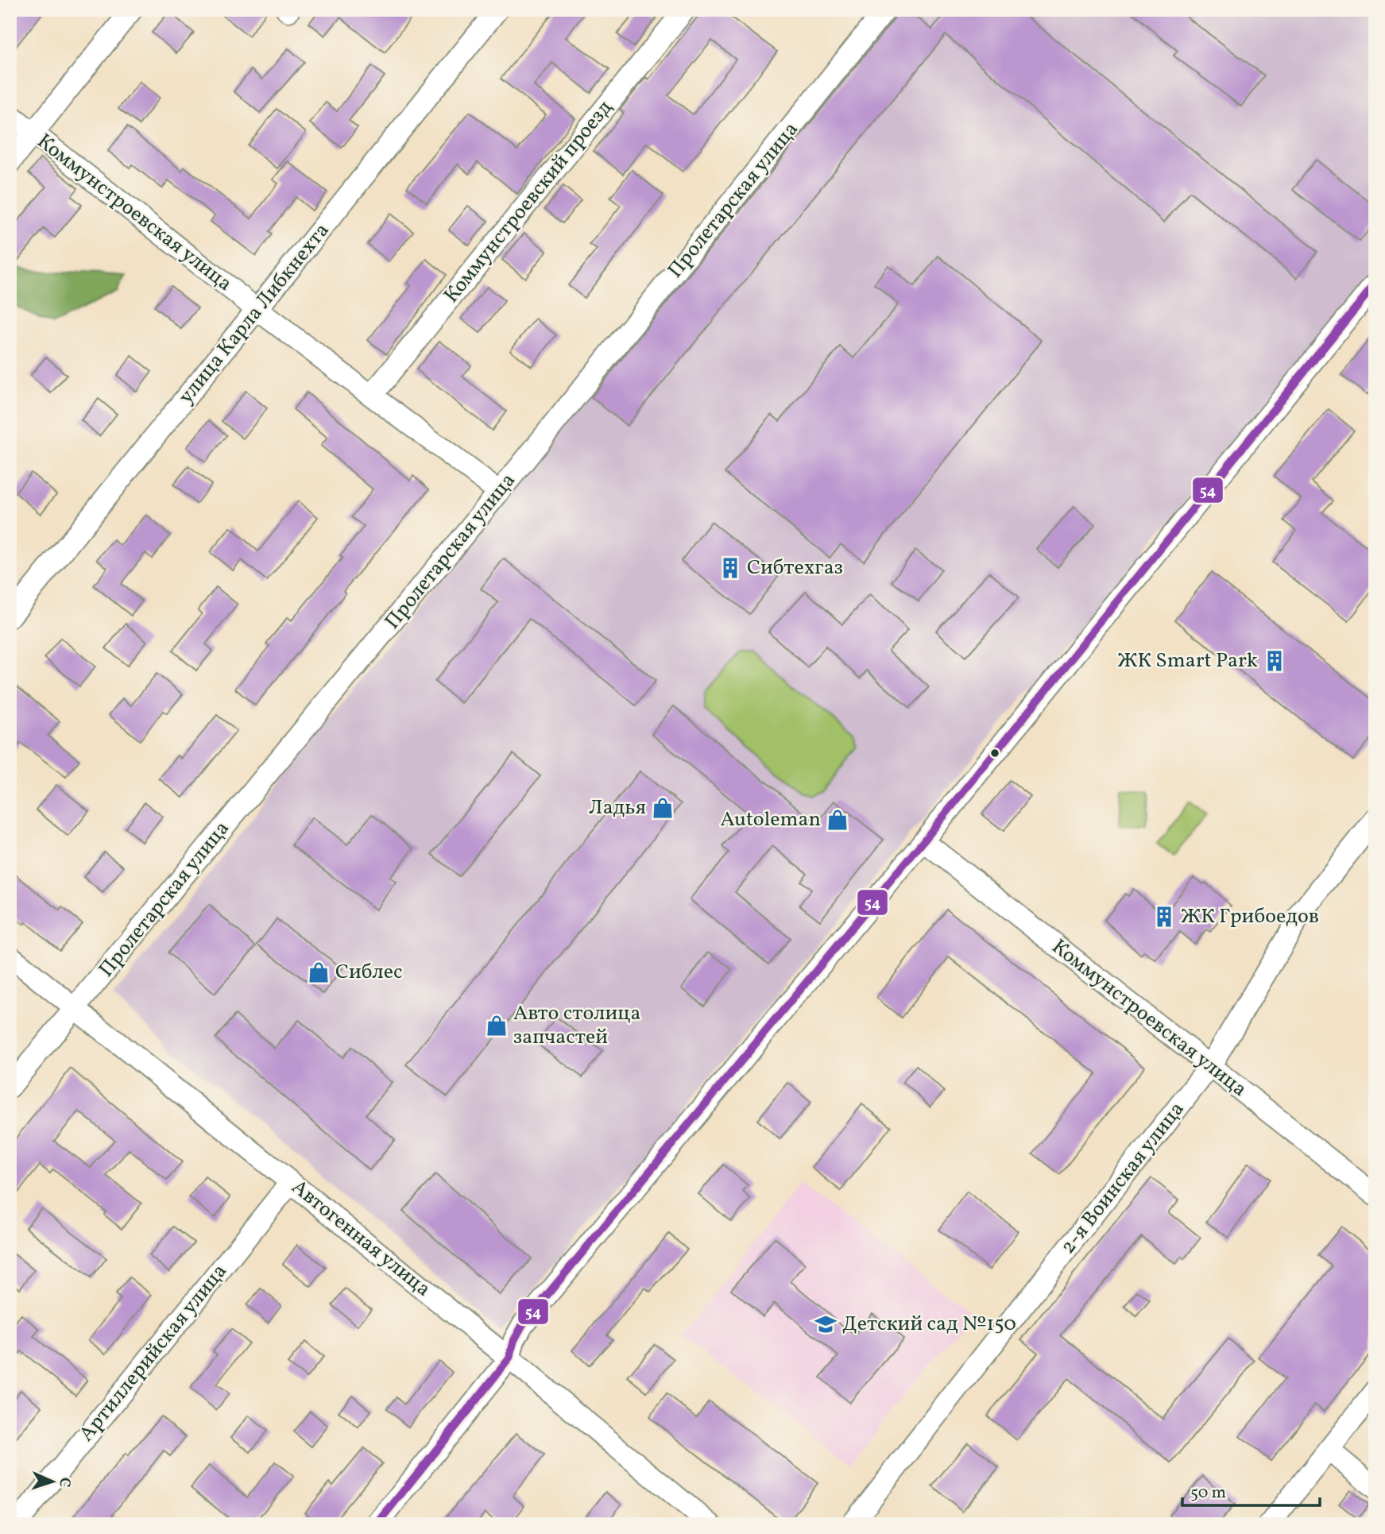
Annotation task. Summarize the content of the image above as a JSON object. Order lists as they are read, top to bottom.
{
  "streets": {
    "street": [
      "Пролетарская улица",
      "Коммунстроевский проезд",
      "Коммунстроевская улица",
      "улица Карла Либкнехта",
      "2-я Воинская улица",
      "Автогенная улица",
      "Артиллерийская улица"
    ]
  },
  "crossings": [
    ["Пролетарская улица", "Коммунстроевская улица"],
    ["Пролетарская улица", "Автогенная улица"],
    ["Коммунстроевский проезд", "Коммунстроевская улица"],
    ["Коммунстроевская улица", "улица Карла Либкнехта"],
    ["Коммунстроевская улица", "2-я Воинская улица"],
    ["Автогенная улица", "Артиллерийская улица"]
  ],
  "places": {
    "building": ["Сибтехгаз", "ЖК Smart Park", "ЖК Грибоедов"],
    "shop": [
      "Ладья",
      "Autoleman",
      "Сиблес",
      "Авто столица запчастей"
    ],
    "school or university": ["Детский сад №150"]
  },
  "lines": ["transit line 54"],
  "scale_bar": "50 m",
  "north": "right"
}
